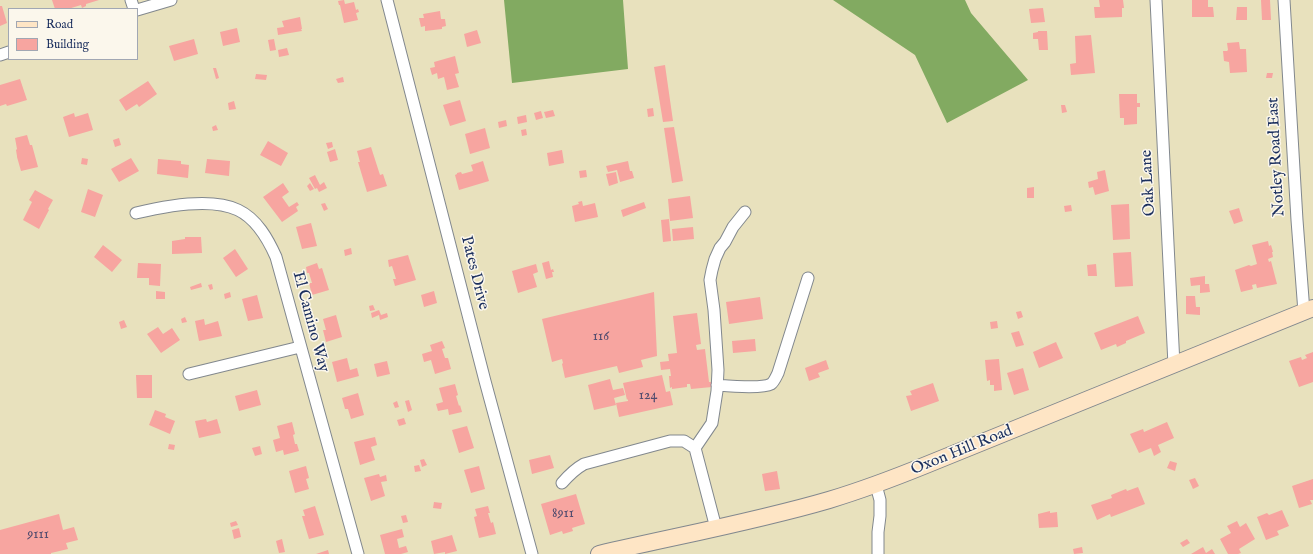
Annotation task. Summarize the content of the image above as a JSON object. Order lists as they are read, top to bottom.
{
  "streets": {
    "main road": ["Oxon Hill Road"],
    "street": [
      "Notley Road East",
      "Oak Lane",
      "Pates Drive",
      "El Camino Way"
    ]
  },
  "crossings": [
    ["Notley Road East", "Oxon Hill Road"],
    ["Oak Lane", "Oxon Hill Road"]
  ],
  "house_numbers": [
    "116",
    "124",
    "8911",
    "9111"
  ],
  "legend": ["Road", "Building"]
}
